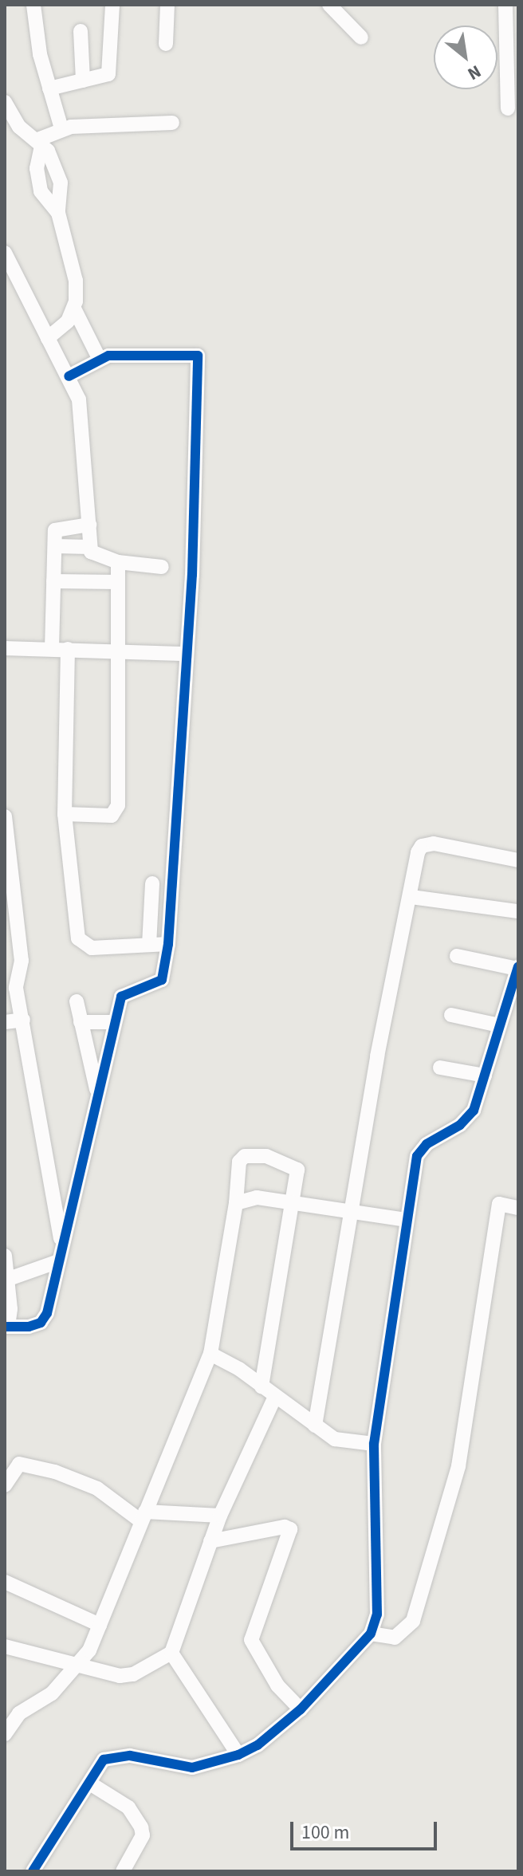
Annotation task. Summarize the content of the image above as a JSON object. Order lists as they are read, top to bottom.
{
  "scale_bar": "100 m",
  "north": "bottom right"
}
